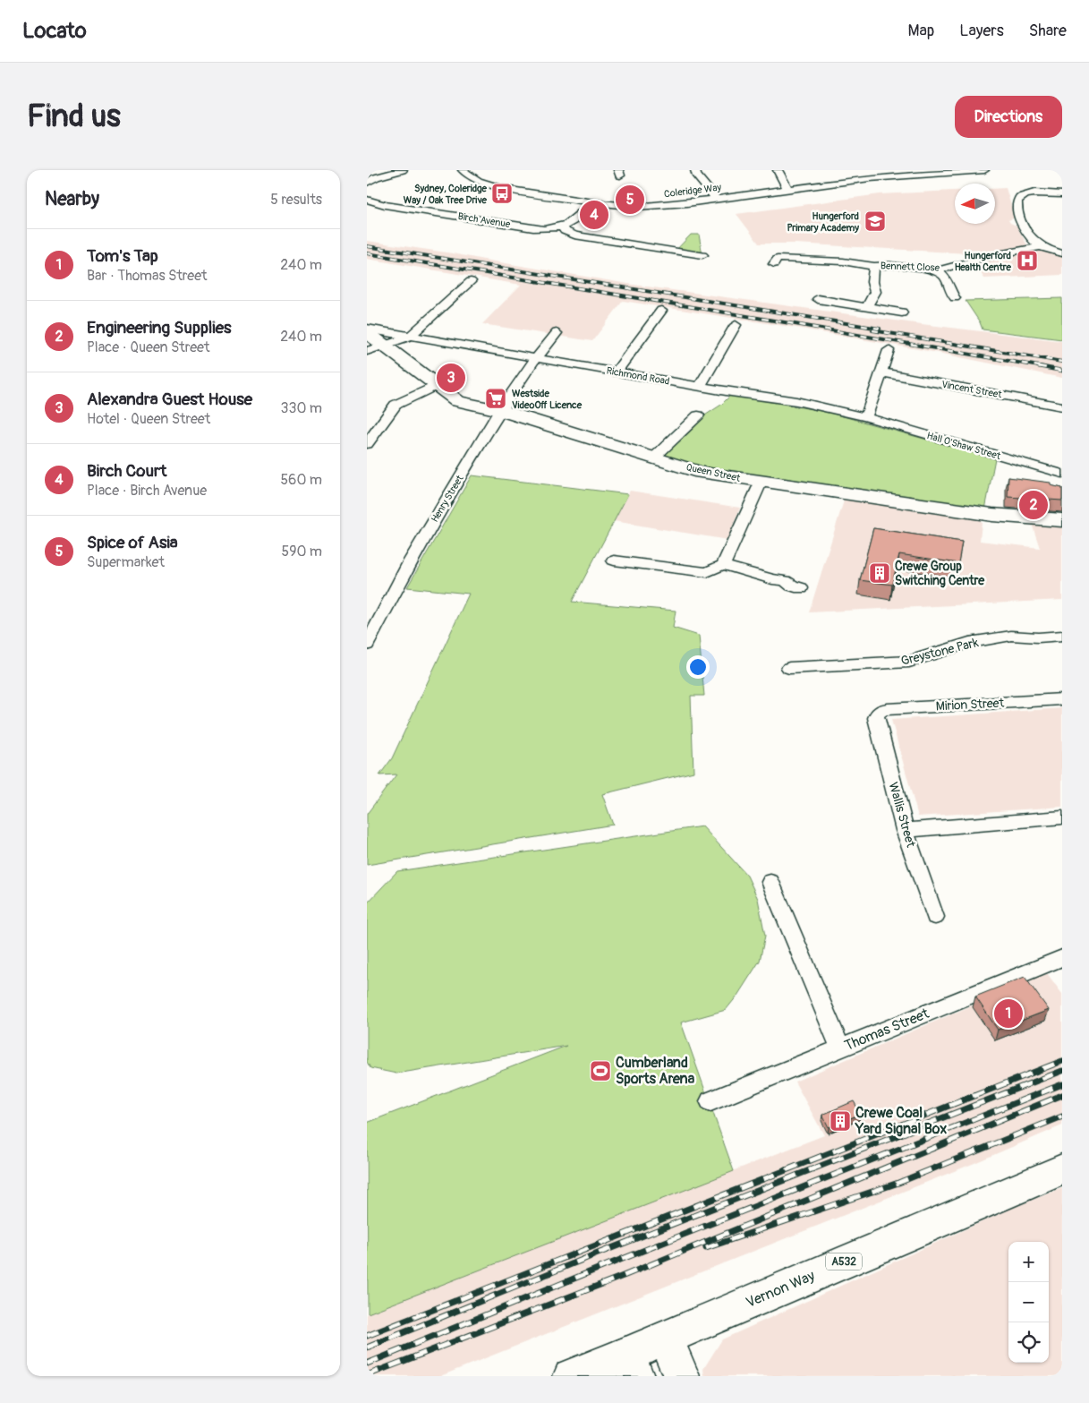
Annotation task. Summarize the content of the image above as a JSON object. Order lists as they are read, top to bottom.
{
  "streets": {
    "street": [
      "Coleridge Way",
      "Birch Avenue",
      "Bennett Close",
      "Richmond Road",
      "Vincent Street",
      "Hall O'Shaw Street",
      "Queen Street",
      "Henry Street",
      "Greystone Park",
      "Mirion Street",
      "Wallis Street",
      "Thomas Street",
      "A532",
      "Vernon Way"
    ]
  },
  "crossings": [
    ["Richmond Road", "Hall O'Shaw Street"],
    ["Richmond Road", "Queen Street"],
    ["Richmond Road", "Henry Street"],
    ["Queen Street", "Henry Street"],
    ["Mirion Street", "Wallis Street"]
  ],
  "places": {
    "bus stop": ["Sydney, Coleridge Way / Oak Tree Drive"],
    "school or university": ["Hungerford Primary Academy"],
    "hospital": ["Hungerford Health Centre"],
    "supermarket": ["Westside VideoOff Licence"],
    "building": ["Crewe Group Switching Centre", "Crewe Coal Yard Signal Box"],
    "sports": ["Cumberland Sports Arena"]
  },
  "north": "left",
  "page": {
    "header": "Locato",
    "nav": ["Map", "Layers", "Share"],
    "buttons": "Directions",
    "title": "Find us",
    "heading": ["Nearby", "5 results"],
    "pins": [
      "5",
      "4",
      "3",
      "2",
      "1"
    ],
    "list": [
      {
        "mark": "1",
        "name": "Tom's Tap",
        "note": "Bar · Thomas Street",
        "value": "240 m"
      },
      {
        "mark": "2",
        "name": "Engineering Supplies",
        "note": "Place · Queen Street",
        "value": "240 m"
      },
      {
        "mark": "3",
        "name": "Alexandra Guest House",
        "note": "Hotel · Queen Street",
        "value": "330 m"
      },
      {
        "mark": "4",
        "name": "Birch Court",
        "note": "Place · Birch Avenue",
        "value": "560 m"
      },
      {
        "mark": "5",
        "name": "Spice of Asia",
        "note": "Supermarket",
        "value": "590 m"
      }
    ],
    "map_buttons": ["+", "−"]
  }
}
